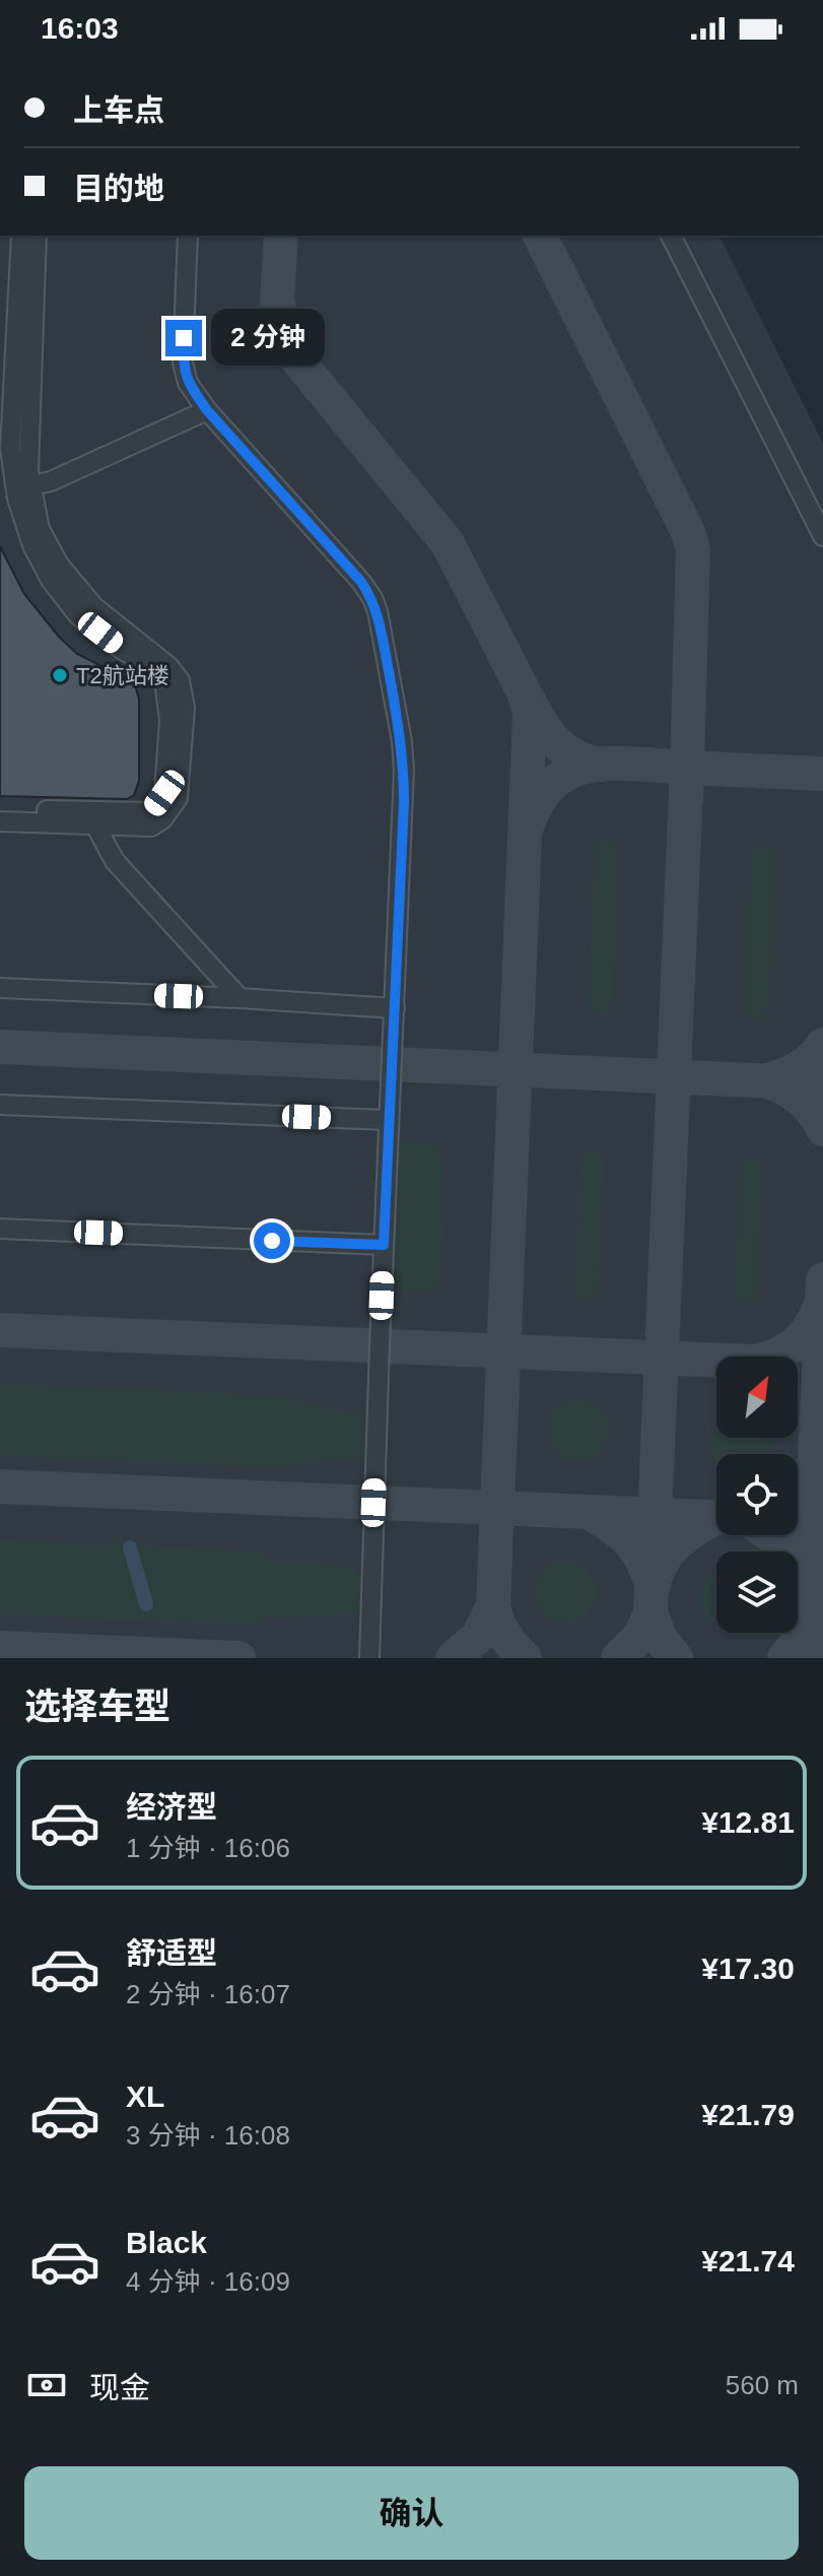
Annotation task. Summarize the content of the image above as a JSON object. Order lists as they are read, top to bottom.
{
  "places": ["T2航站楼"],
  "north": "top right",
  "page": {
    "status": "16:03",
    "banner": ["上车点", "目的地"],
    "bubble": "2 分钟",
    "heading": "选择车型",
    "list": [
      {
        "name": "经济型",
        "note": "1 分钟 · 16:06",
        "value": "¥12.81"
      },
      {
        "name": "舒适型",
        "note": "2 分钟 · 16:07",
        "value": "¥17.30"
      },
      {
        "name": "XL",
        "note": "3 分钟 · 16:08",
        "value": "¥21.79"
      },
      {
        "name": "Black",
        "note": "4 分钟 · 16:09",
        "value": "¥21.74"
      }
    ],
    "pay": ["现金", "560 m"],
    "buttons": "确认"
  }
}
